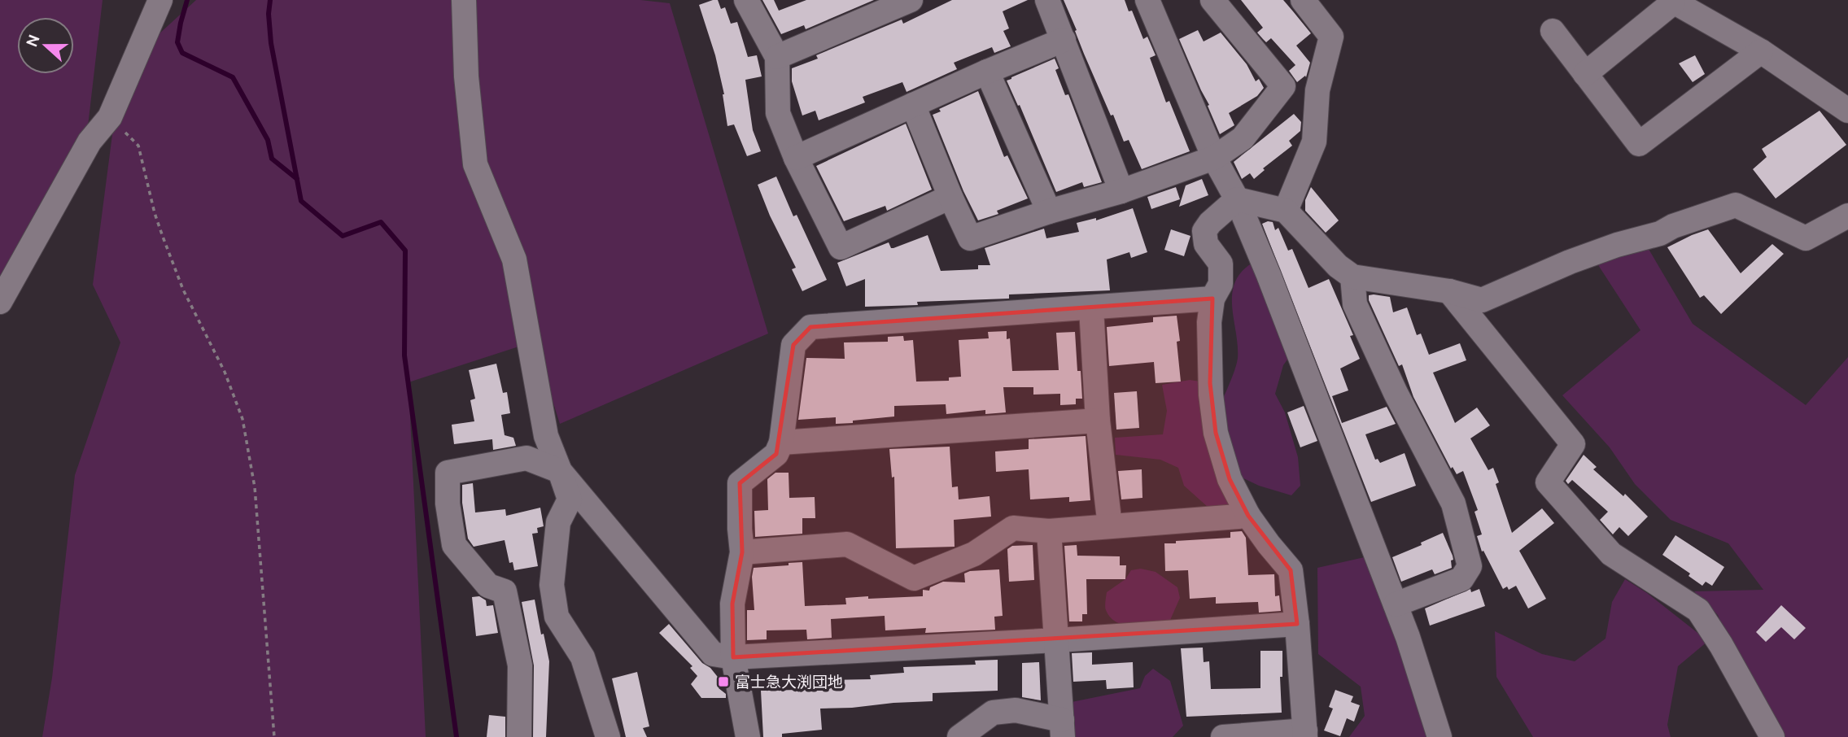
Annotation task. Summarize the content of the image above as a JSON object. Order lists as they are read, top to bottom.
{
  "places": {
    "transit": ["富士急大渕団地"]
  },
  "north": "left"
}
